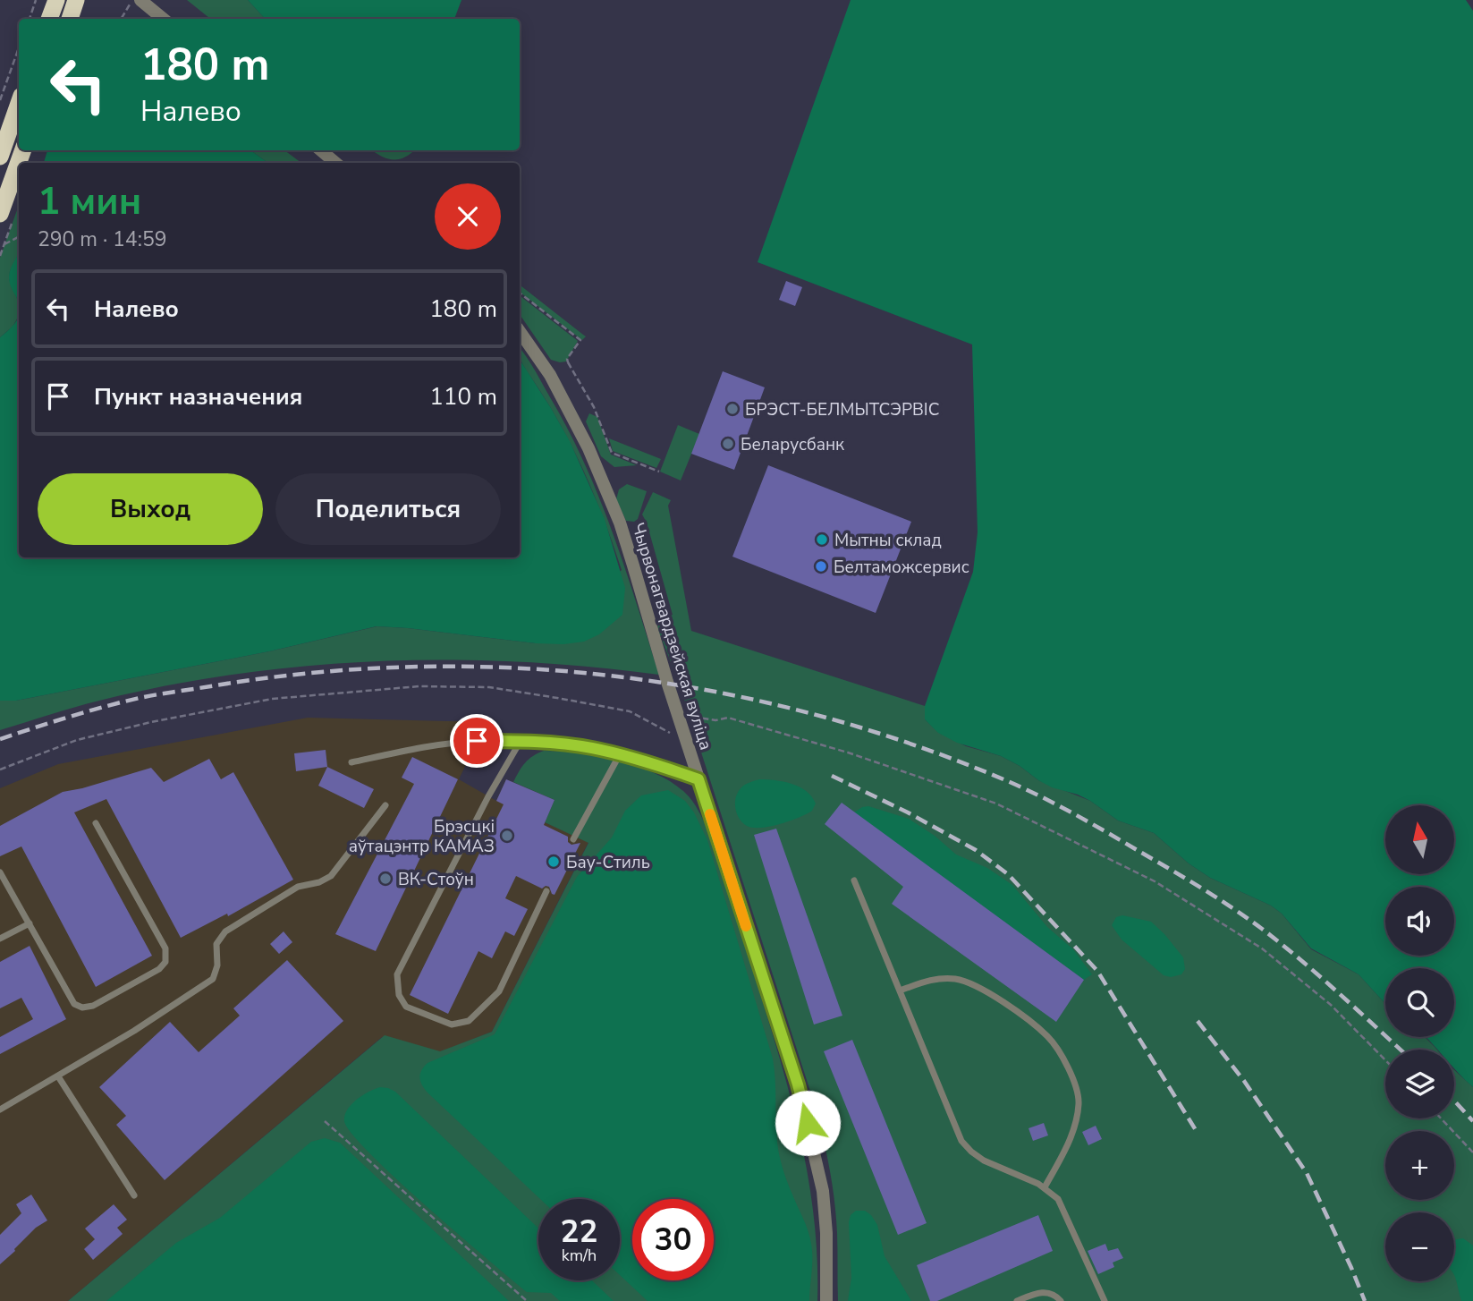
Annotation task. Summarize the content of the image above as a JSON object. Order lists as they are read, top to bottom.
{
  "streets": {
    "street": ["Чырвонагвардзейская вуліца"]
  },
  "places": [
    "БРЭСТ-БЕЛМЫТСЭРВІС",
    "Беларусбанк",
    "Мытны склад",
    "Белтаможсервис",
    "Брэсцкі аўтацэнтр КАМАЗ",
    "Бау-Стиль",
    "ВК-Стоўн"
  ],
  "north": "top",
  "page": {
    "turn": ["180 m", "Налево"],
    "heading": ["1 мин", "290 m · 14:59"],
    "list": [
      {
        "name": "Налево",
        "value": "180 m"
      },
      {
        "name": "Пункт назначения",
        "value": "110 m"
      }
    ],
    "buttons": ["Выход", "Поделиться"],
    "map_buttons": ["+", "−"],
    "speed": "22 km/h",
    "limit": "30"
  }
}
